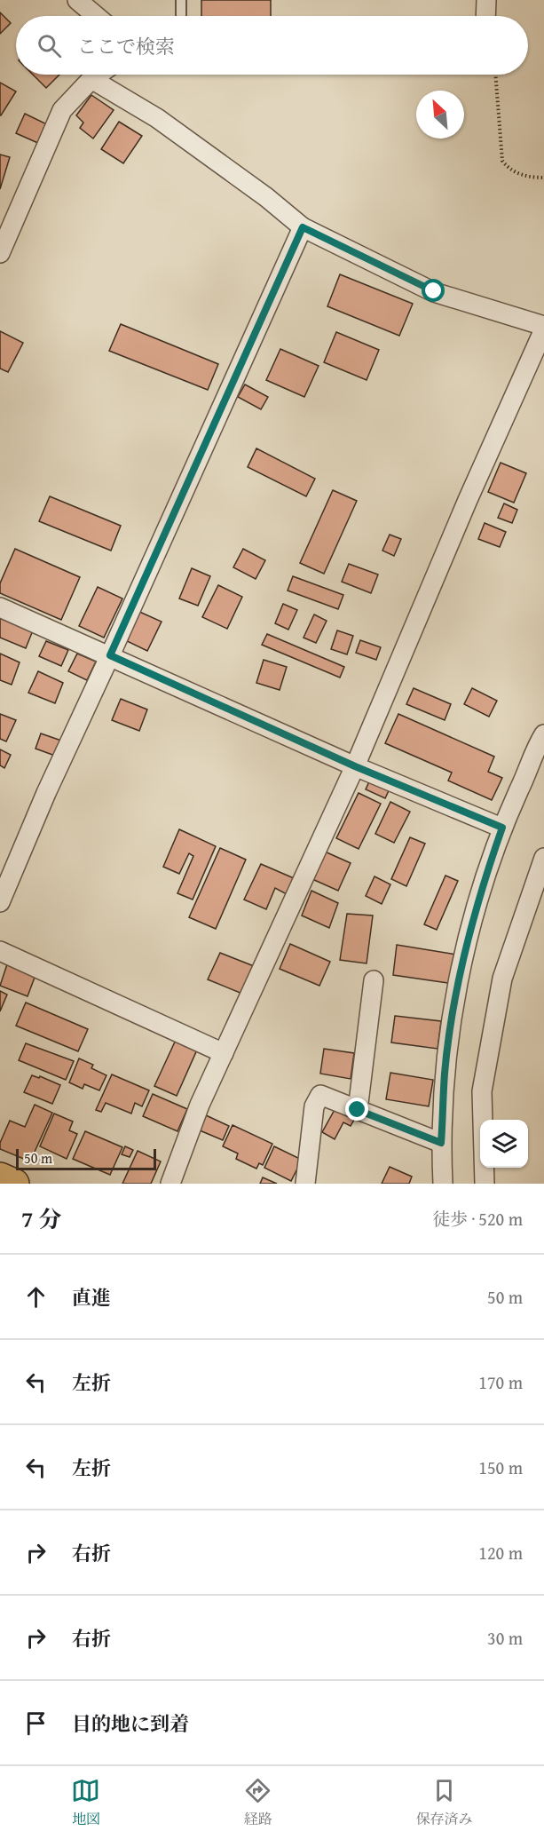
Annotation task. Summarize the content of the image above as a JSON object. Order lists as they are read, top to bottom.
{
  "scale_bar": "50 m",
  "north": "top left",
  "page": {
    "search": "ここで検索",
    "scale": "50 m",
    "heading": ["7 分", "徒歩 · 520 m"],
    "list": [
      ["直進", "50 m"],
      ["左折", "170 m"],
      ["左折", "150 m"],
      ["右折", "120 m"],
      ["右折", "30 m"],
      "目的地に到着"
    ],
    "nav": ["地図", "経路", "保存済み"]
  }
}
